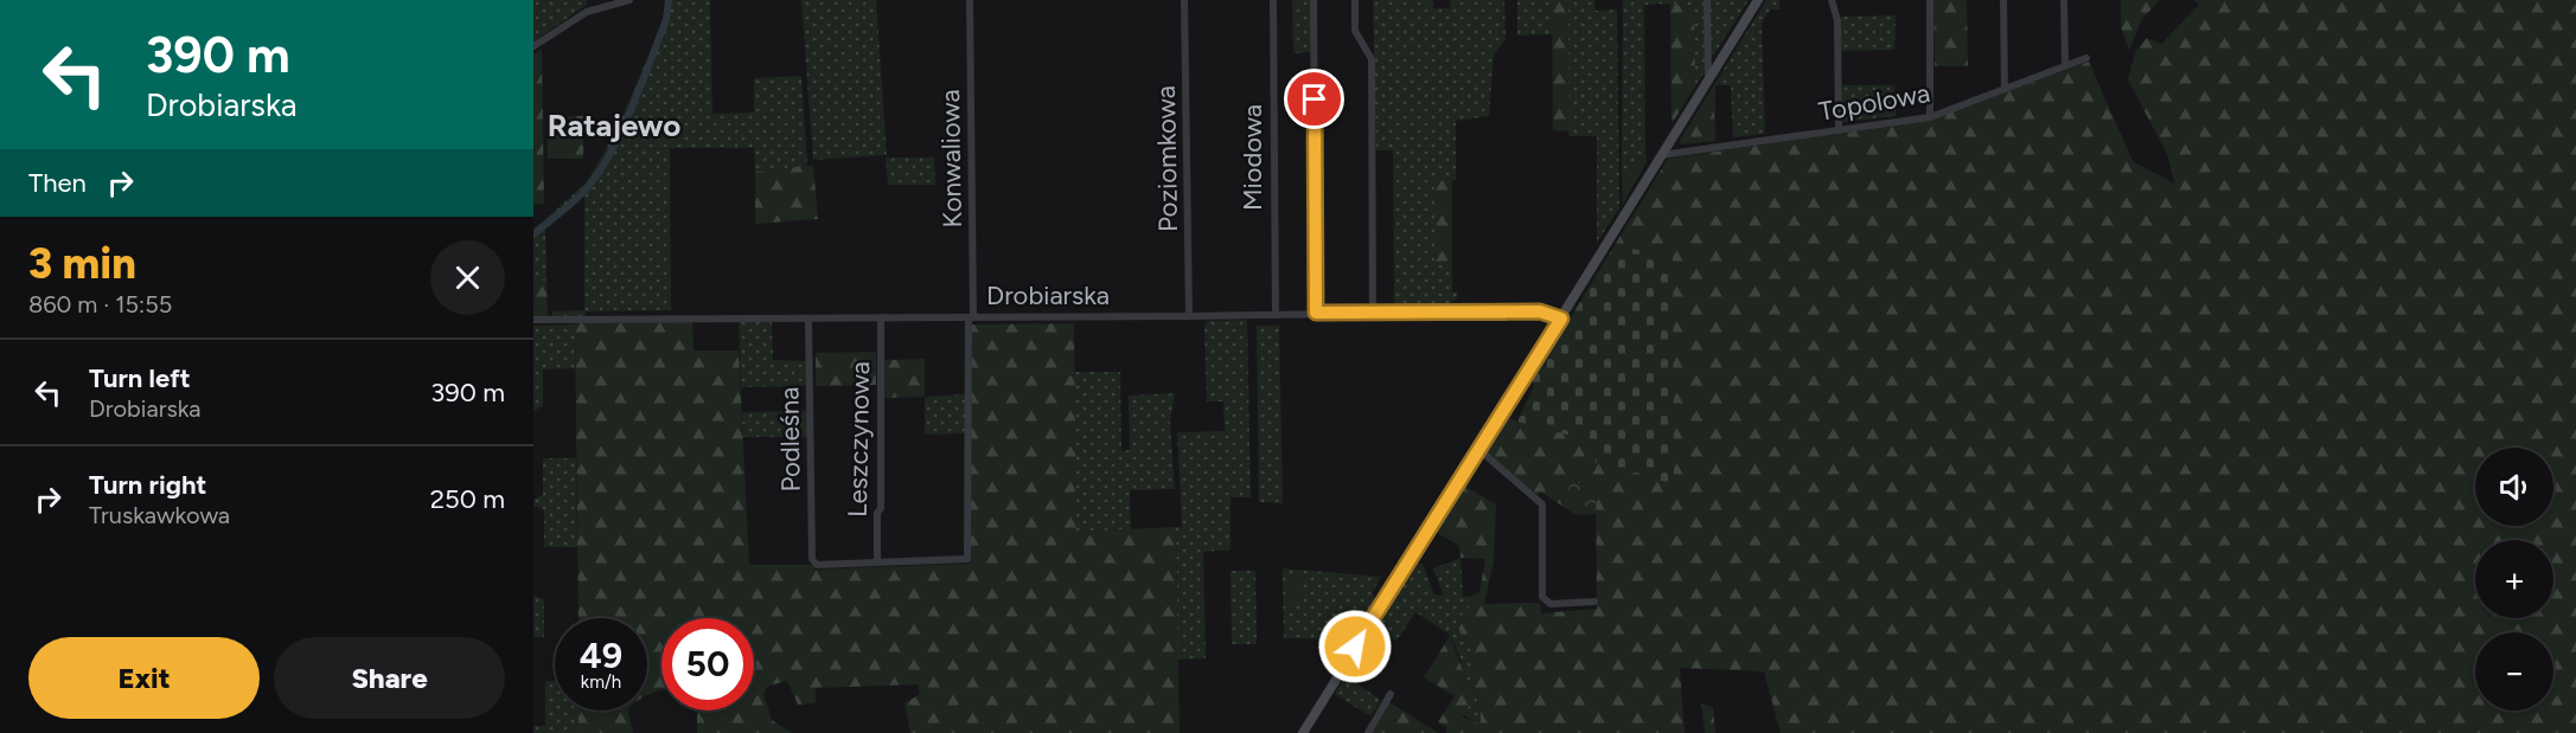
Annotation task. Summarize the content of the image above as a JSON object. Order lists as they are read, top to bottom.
{
  "streets": {
    "street": [
      "Topolowa",
      "Miodowa",
      "Konwaliowa",
      "Poziomkowa",
      "Drobiarska",
      "Podleśna",
      "Leszczynowa"
    ]
  },
  "crossings": [
    ["Miodowa", "Drobiarska"],
    ["Konwaliowa", "Drobiarska"],
    ["Konwaliowa", "Podleśna"],
    ["Konwaliowa", "Leszczynowa"],
    ["Poziomkowa", "Drobiarska"],
    ["Drobiarska", "Podleśna"],
    ["Drobiarska", "Leszczynowa"],
    ["Podleśna", "Leszczynowa"]
  ],
  "districts": ["Ratajewo"],
  "page": {
    "turn": ["390 m", "Drobiarska"],
    "then": "Then",
    "heading": ["3 min", "860 m · 15:55"],
    "list": [
      {
        "name": "Turn left",
        "note": "Drobiarska",
        "value": "390 m"
      },
      {
        "name": "Turn right",
        "note": "Truskawkowa",
        "value": "250 m"
      }
    ],
    "map_buttons": ["+", "−"],
    "speed": "49 km/h",
    "limit": "50",
    "buttons": ["Exit", "Share"]
  }
}
